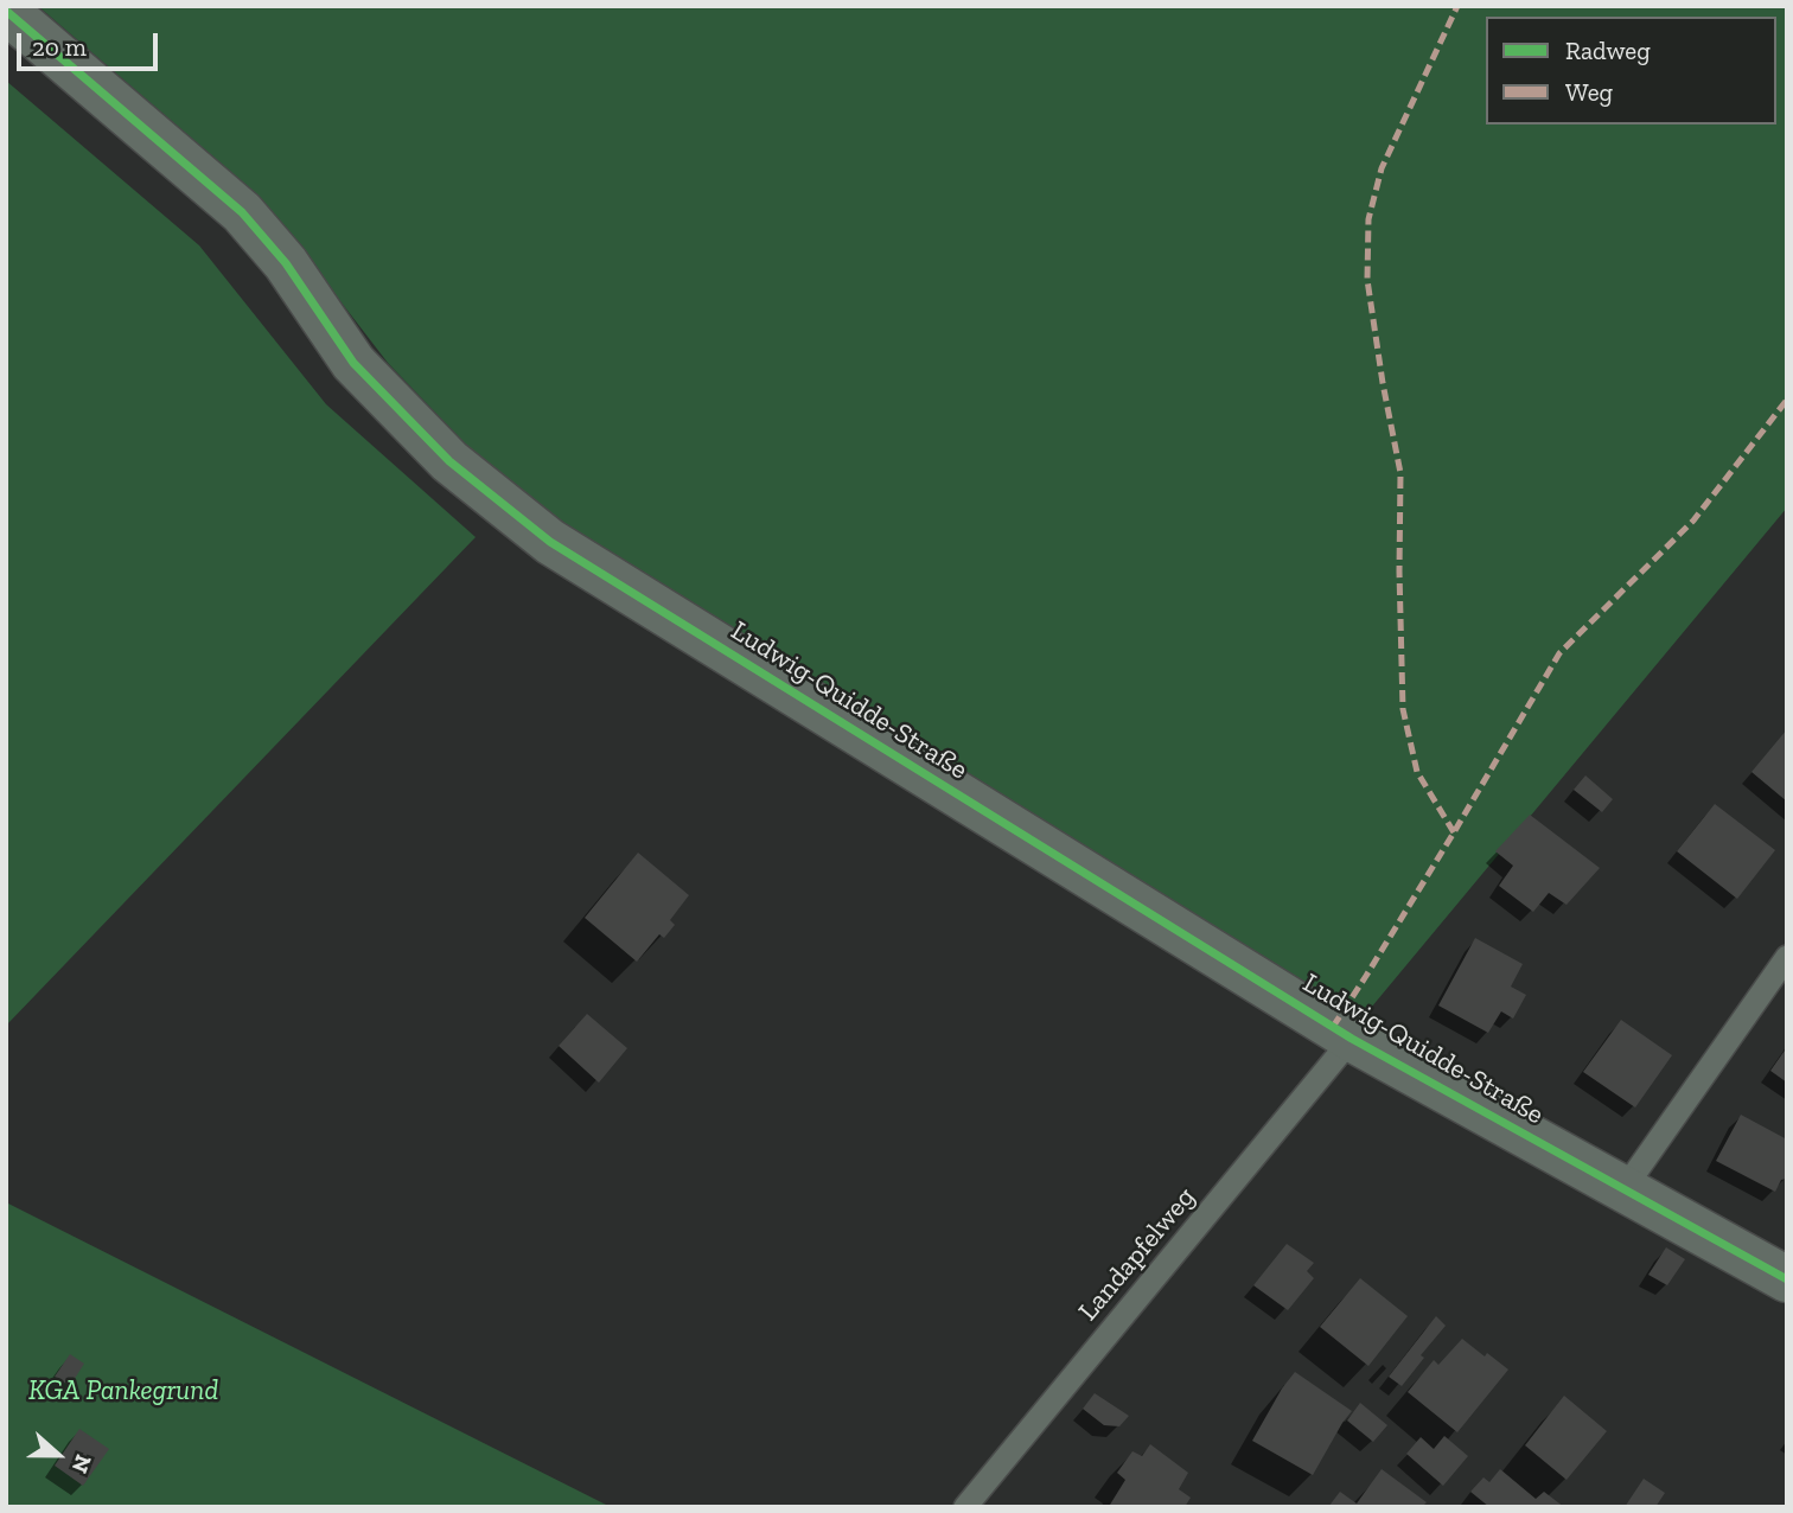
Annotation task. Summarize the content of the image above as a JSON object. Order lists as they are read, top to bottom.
{
  "streets": {
    "street": ["Ludwig-Quidde-Straße"],
    "lane": ["Landapfelweg"]
  },
  "crossings": [
    ["Ludwig-Quidde-Straße", "Landapfelweg"]
  ],
  "parks": ["KGA Pankegrund"],
  "legend": ["Radweg", "Weg"],
  "scale_bar": "20 m",
  "north": "right"
}
